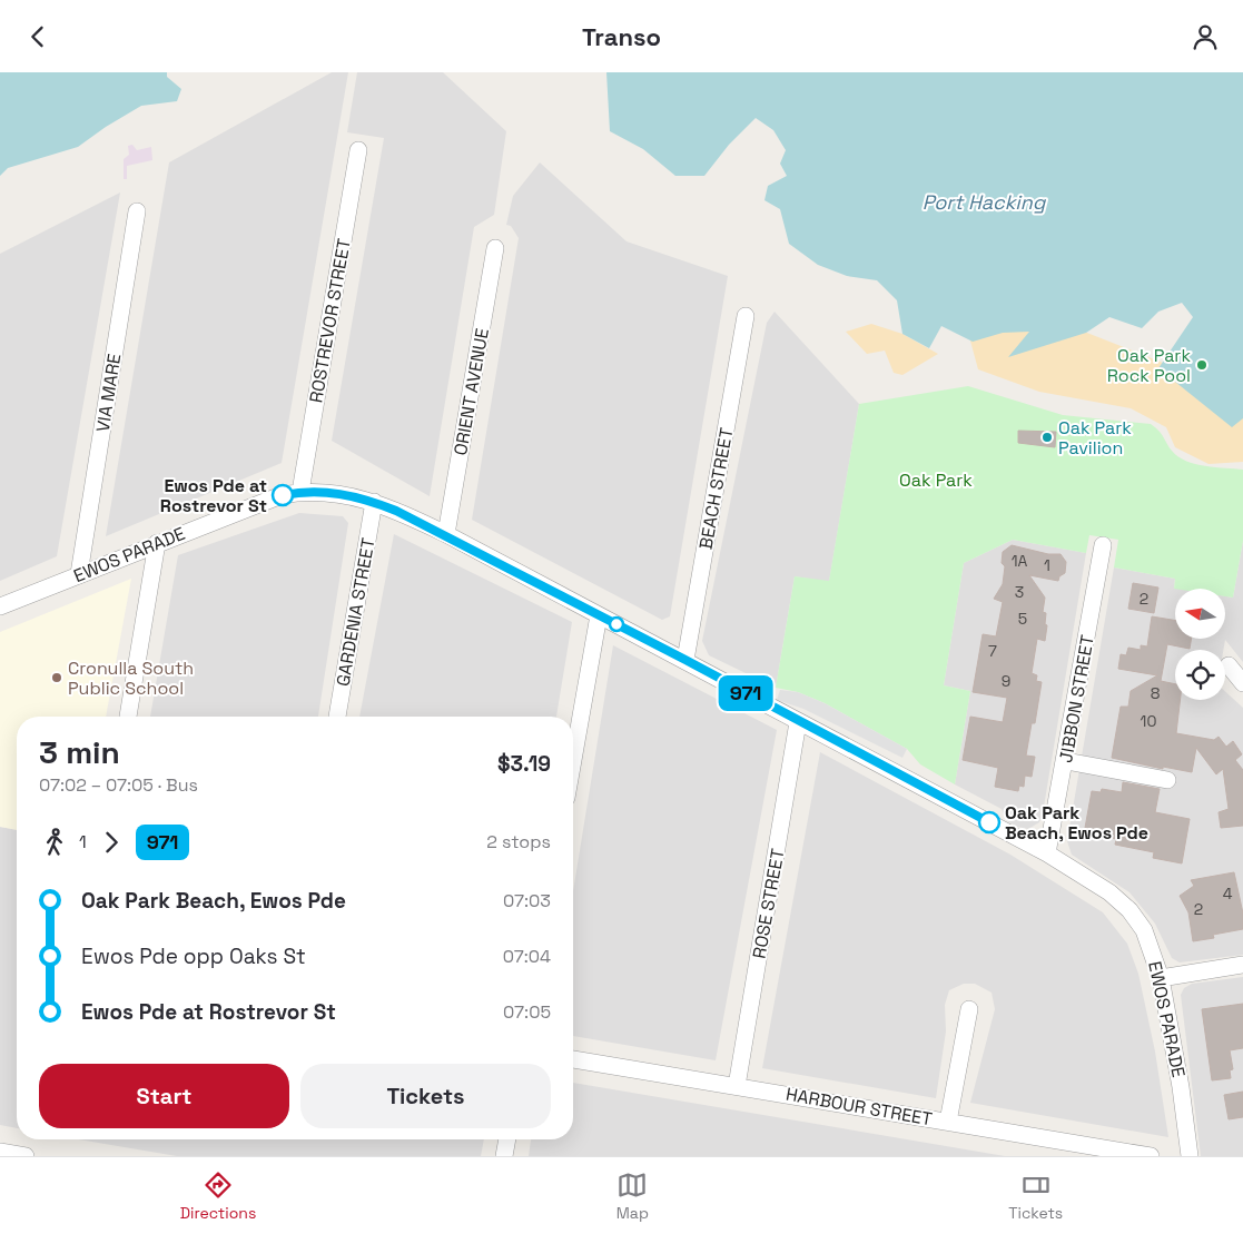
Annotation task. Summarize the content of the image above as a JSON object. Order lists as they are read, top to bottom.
{
  "streets": {
    "street": [
      "ROSTREVOR STREET",
      "ORIENT AVENUE",
      "VIA MARE",
      "BEACH STREET",
      "EWOS PARADE",
      "GARDENIA STREET",
      "JIBBON STREET",
      "ROSE STREET",
      "HARBOUR STREET"
    ]
  },
  "crossings": [
    ["ROSTREVOR STREET", "EWOS PARADE"],
    ["ORIENT AVENUE", "EWOS PARADE"],
    ["VIA MARE", "EWOS PARADE"],
    ["BEACH STREET", "EWOS PARADE"],
    ["EWOS PARADE", "GARDENIA STREET"],
    ["EWOS PARADE", "JIBBON STREET"],
    ["EWOS PARADE", "ROSE STREET"],
    ["ROSE STREET", "HARBOUR STREET"]
  ],
  "water": ["Port Hacking"],
  "parks": ["Oak Park"],
  "places": [
    "Oak Park Rock Pool",
    "Oak Park Pavilion",
    "Ewos Pde at Rostrevor St",
    "Cronulla South Public School",
    "Oak Park Beach, Ewos Pde"
  ],
  "lines": ["bus line 971"],
  "house_numbers": [
    "1A",
    "1",
    "3",
    "2",
    "5",
    "7",
    "9",
    "8",
    "10",
    "4",
    "2"
  ],
  "north": "left",
  "page": {
    "header": "Transo",
    "on_map": "971",
    "heading": ["3 min", "07:02 – 07:05 · Bus", "$3.19"],
    "legs": ["1", "971", "2 stops"],
    "list": [
      {
        "name": "Oak Park Beach, Ewos Pde",
        "value": "07:03"
      },
      {
        "name": "Ewos Pde opp Oaks St",
        "value": "07:04"
      },
      {
        "name": "Ewos Pde at Rostrevor St",
        "value": "07:05"
      }
    ],
    "buttons": ["Start", "Tickets"],
    "tabs": ["Directions", "Map", "Tickets"]
  }
}
